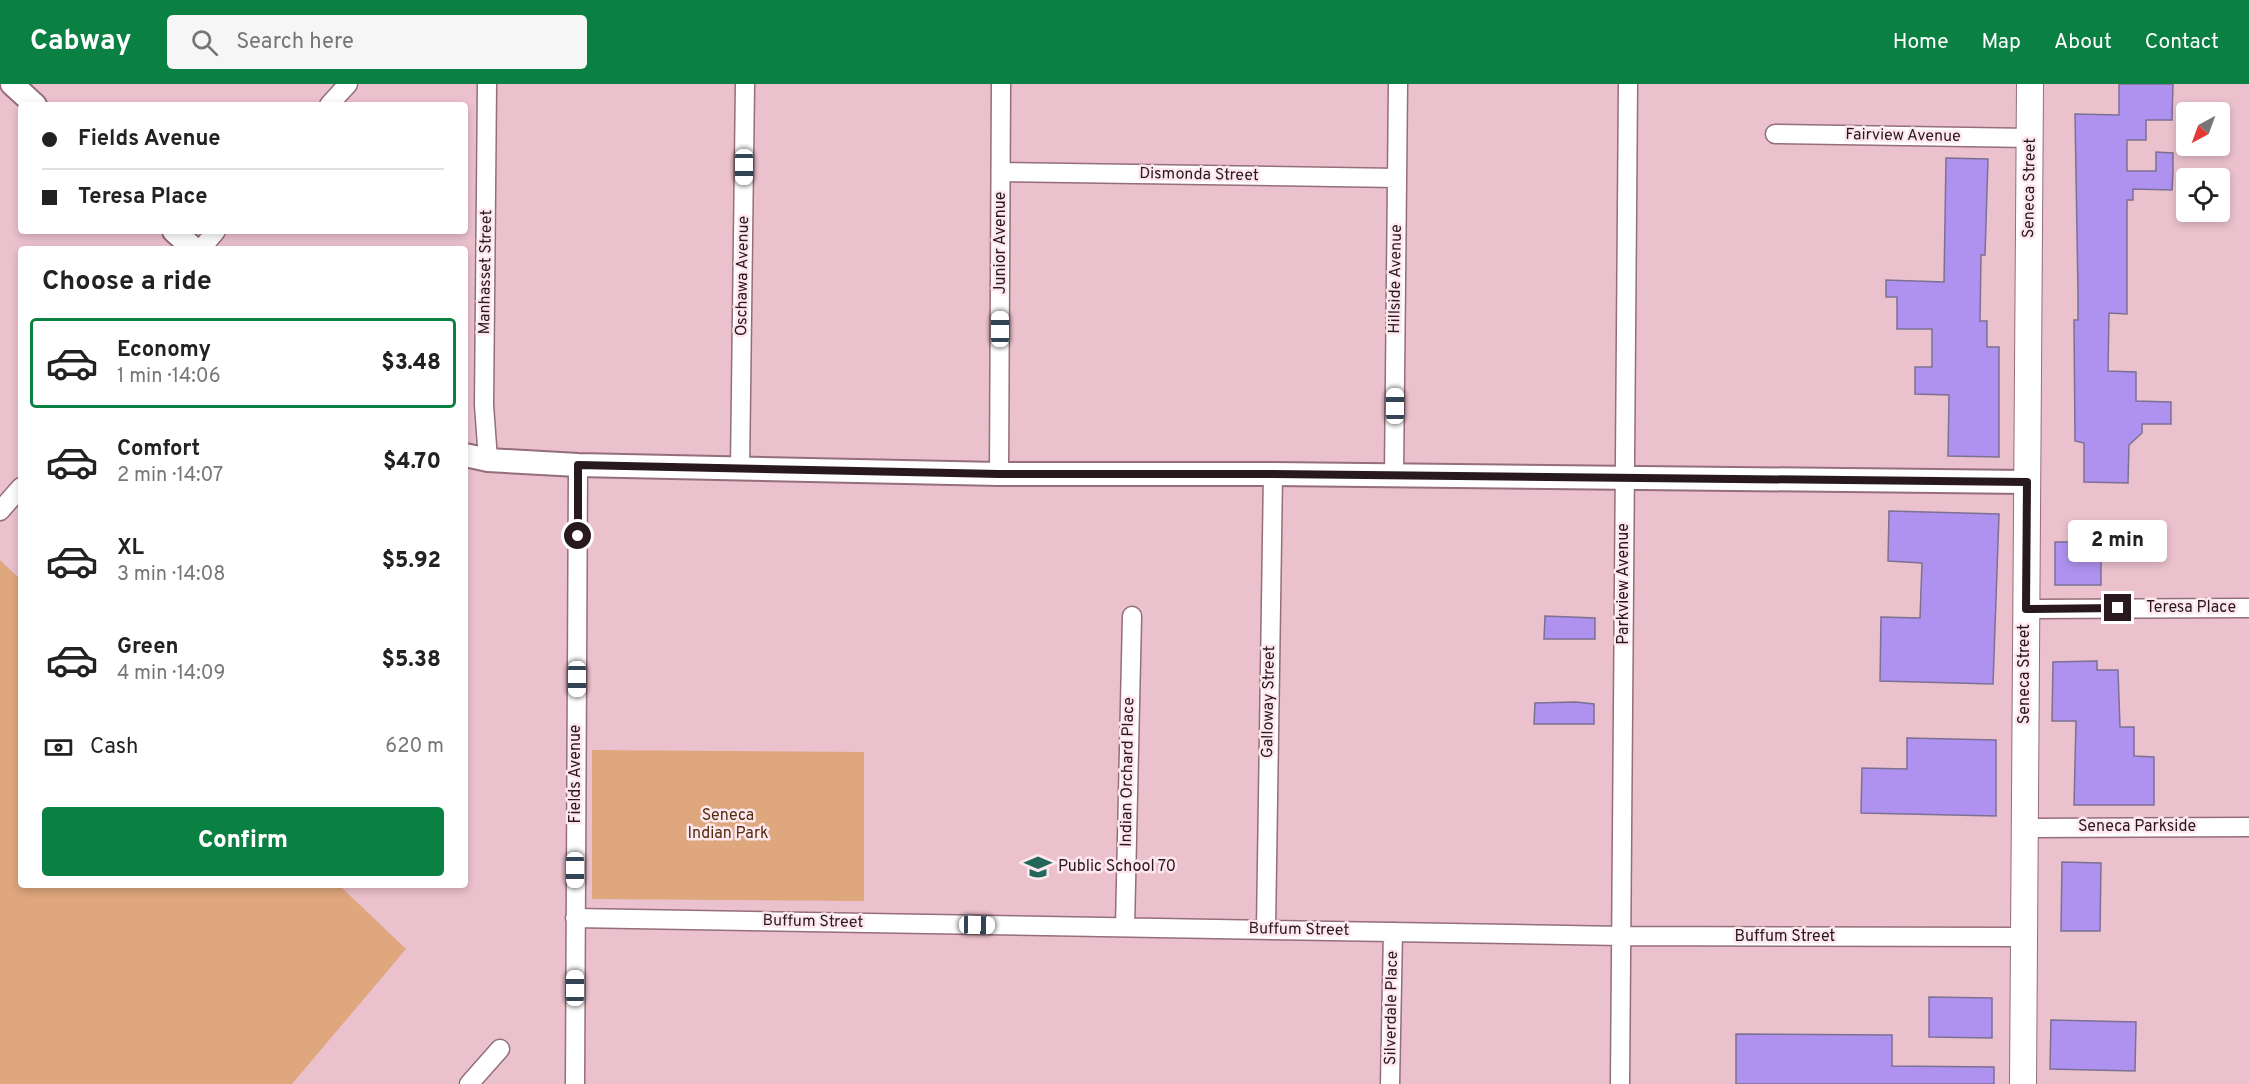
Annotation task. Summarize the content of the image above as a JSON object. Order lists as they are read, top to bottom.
{
  "streets": {
    "main road": ["Seneca Street"],
    "street": [
      "Fairview Avenue",
      "Dismonda Street",
      "Junior Avenue",
      "Manhasset Street",
      "Oschawa Avenue",
      "Hillside Avenue",
      "Parkview Avenue",
      "Teresa Place",
      "Galloway Street",
      "Indian Orchard Place",
      "Fields Avenue",
      "Seneca Parkside",
      "Buffum Street",
      "Silverdale Place"
    ]
  },
  "crossings": [
    ["Fairview Avenue", "Seneca Street"],
    ["Dismonda Street", "Junior Avenue"],
    ["Dismonda Street", "Hillside Avenue"],
    ["Seneca Street", "Teresa Place"],
    ["Seneca Street", "Seneca Parkside"],
    ["Seneca Street", "Buffum Street"],
    ["Parkview Avenue", "Buffum Street"],
    ["Galloway Street", "Buffum Street"],
    ["Indian Orchard Place", "Buffum Street"],
    ["Fields Avenue", "Buffum Street"],
    ["Buffum Street", "Silverdale Place"]
  ],
  "parks": ["Seneca Indian Park"],
  "places": {
    "school or university": ["Public School 70"]
  },
  "north": "bottom left",
  "page": {
    "header": "Cabway",
    "search": "Search here",
    "nav": [
      "Home",
      "Map",
      "About",
      "Contact"
    ],
    "banner": ["Fields Avenue", "Teresa Place"],
    "heading": "Choose a ride",
    "list": [
      {
        "name": "Economy",
        "note": "1 min · 14:06",
        "value": "$3.48"
      },
      {
        "name": "Comfort",
        "note": "2 min · 14:07",
        "value": "$4.70"
      },
      {
        "name": "XL",
        "note": "3 min · 14:08",
        "value": "$5.92"
      },
      {
        "name": "Green",
        "note": "4 min · 14:09",
        "value": "$5.38"
      }
    ],
    "bubble": "2 min",
    "pay": ["Cash", "620 m"],
    "buttons": "Confirm"
  }
}
